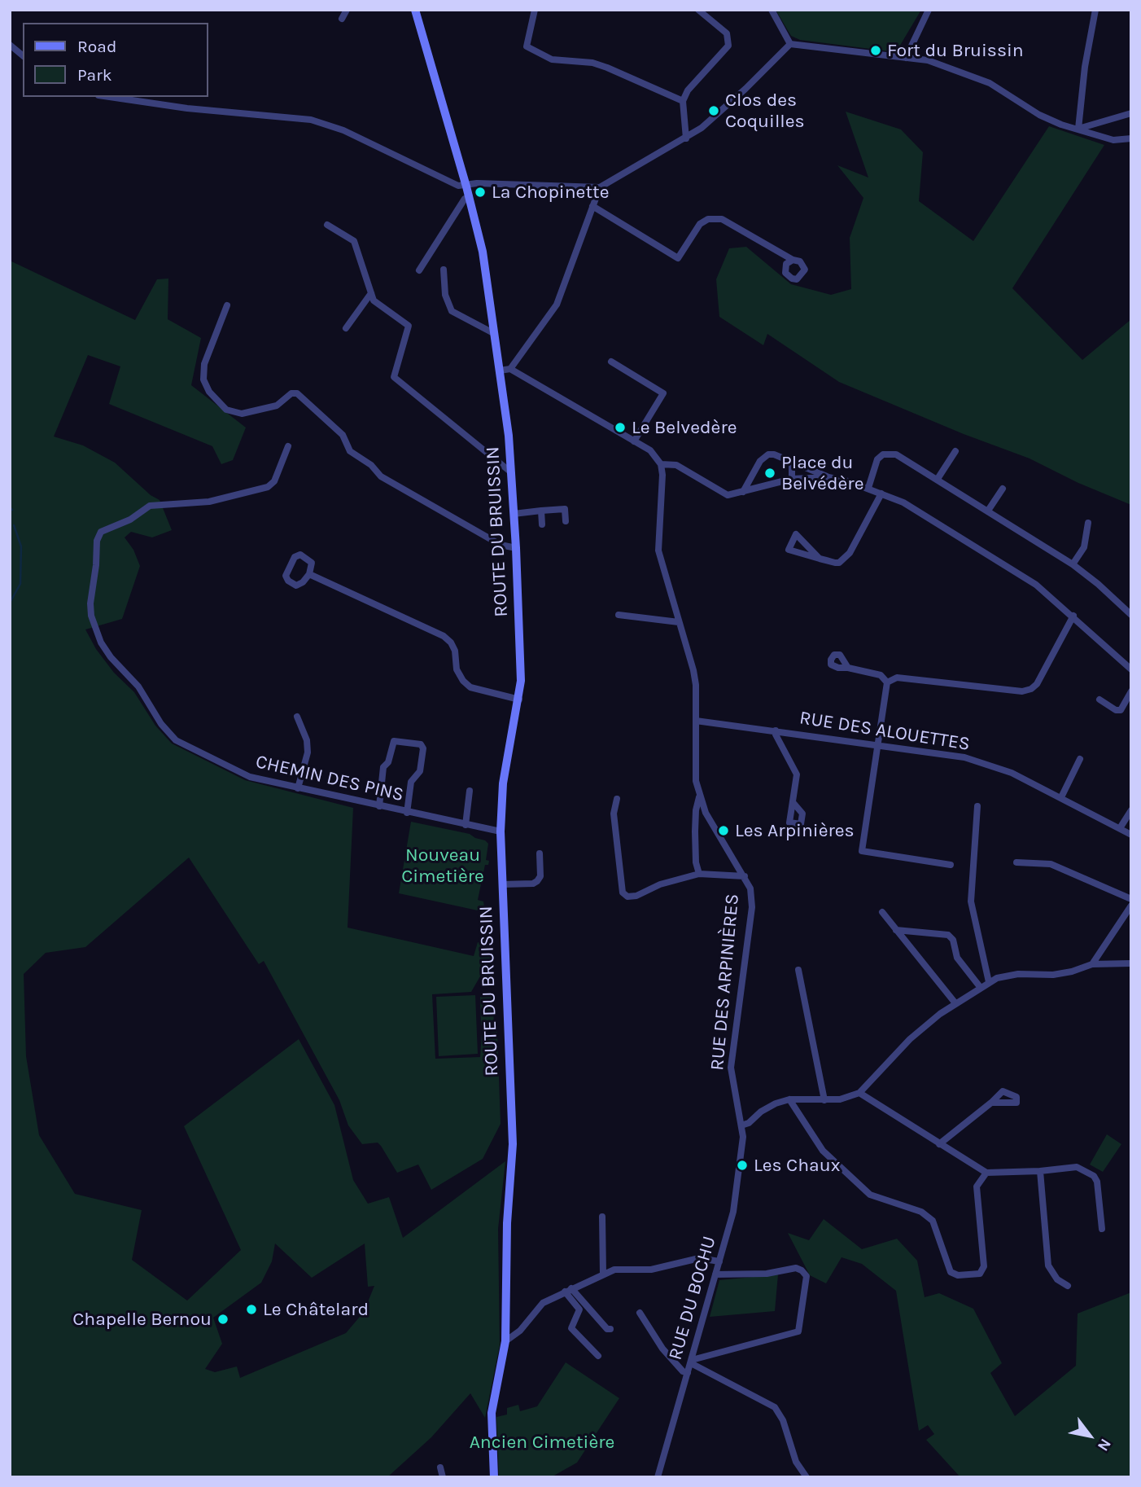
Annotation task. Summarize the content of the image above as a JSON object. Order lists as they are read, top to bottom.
{
  "streets": {
    "street": [
      "ROUTE DU BRUISSIN",
      "RUE DES ALOUETTES",
      "CHEMIN DES PINS",
      "RUE DES ARPINIÈRES",
      "RUE DU BOCHU"
    ]
  },
  "crossings": [
    ["ROUTE DU BRUISSIN", "CHEMIN DES PINS"],
    ["RUE DES ALOUETTES", "RUE DES ARPINIÈRES"],
    ["RUE DES ARPINIÈRES", "RUE DU BOCHU"]
  ],
  "parks": ["Nouveau Cimetière", "Ancien Cimetière"],
  "places": [
    "Fort du Bruissin",
    "Clos des Coquilles",
    "La Chopinette",
    "Le Belvedère",
    "Place du Belvédère",
    "Les Arpinières",
    "Les Chaux",
    "Le Châtelard",
    "Chapelle Bernou"
  ],
  "legend": ["Road", "Park"],
  "north": "bottom right"
}
